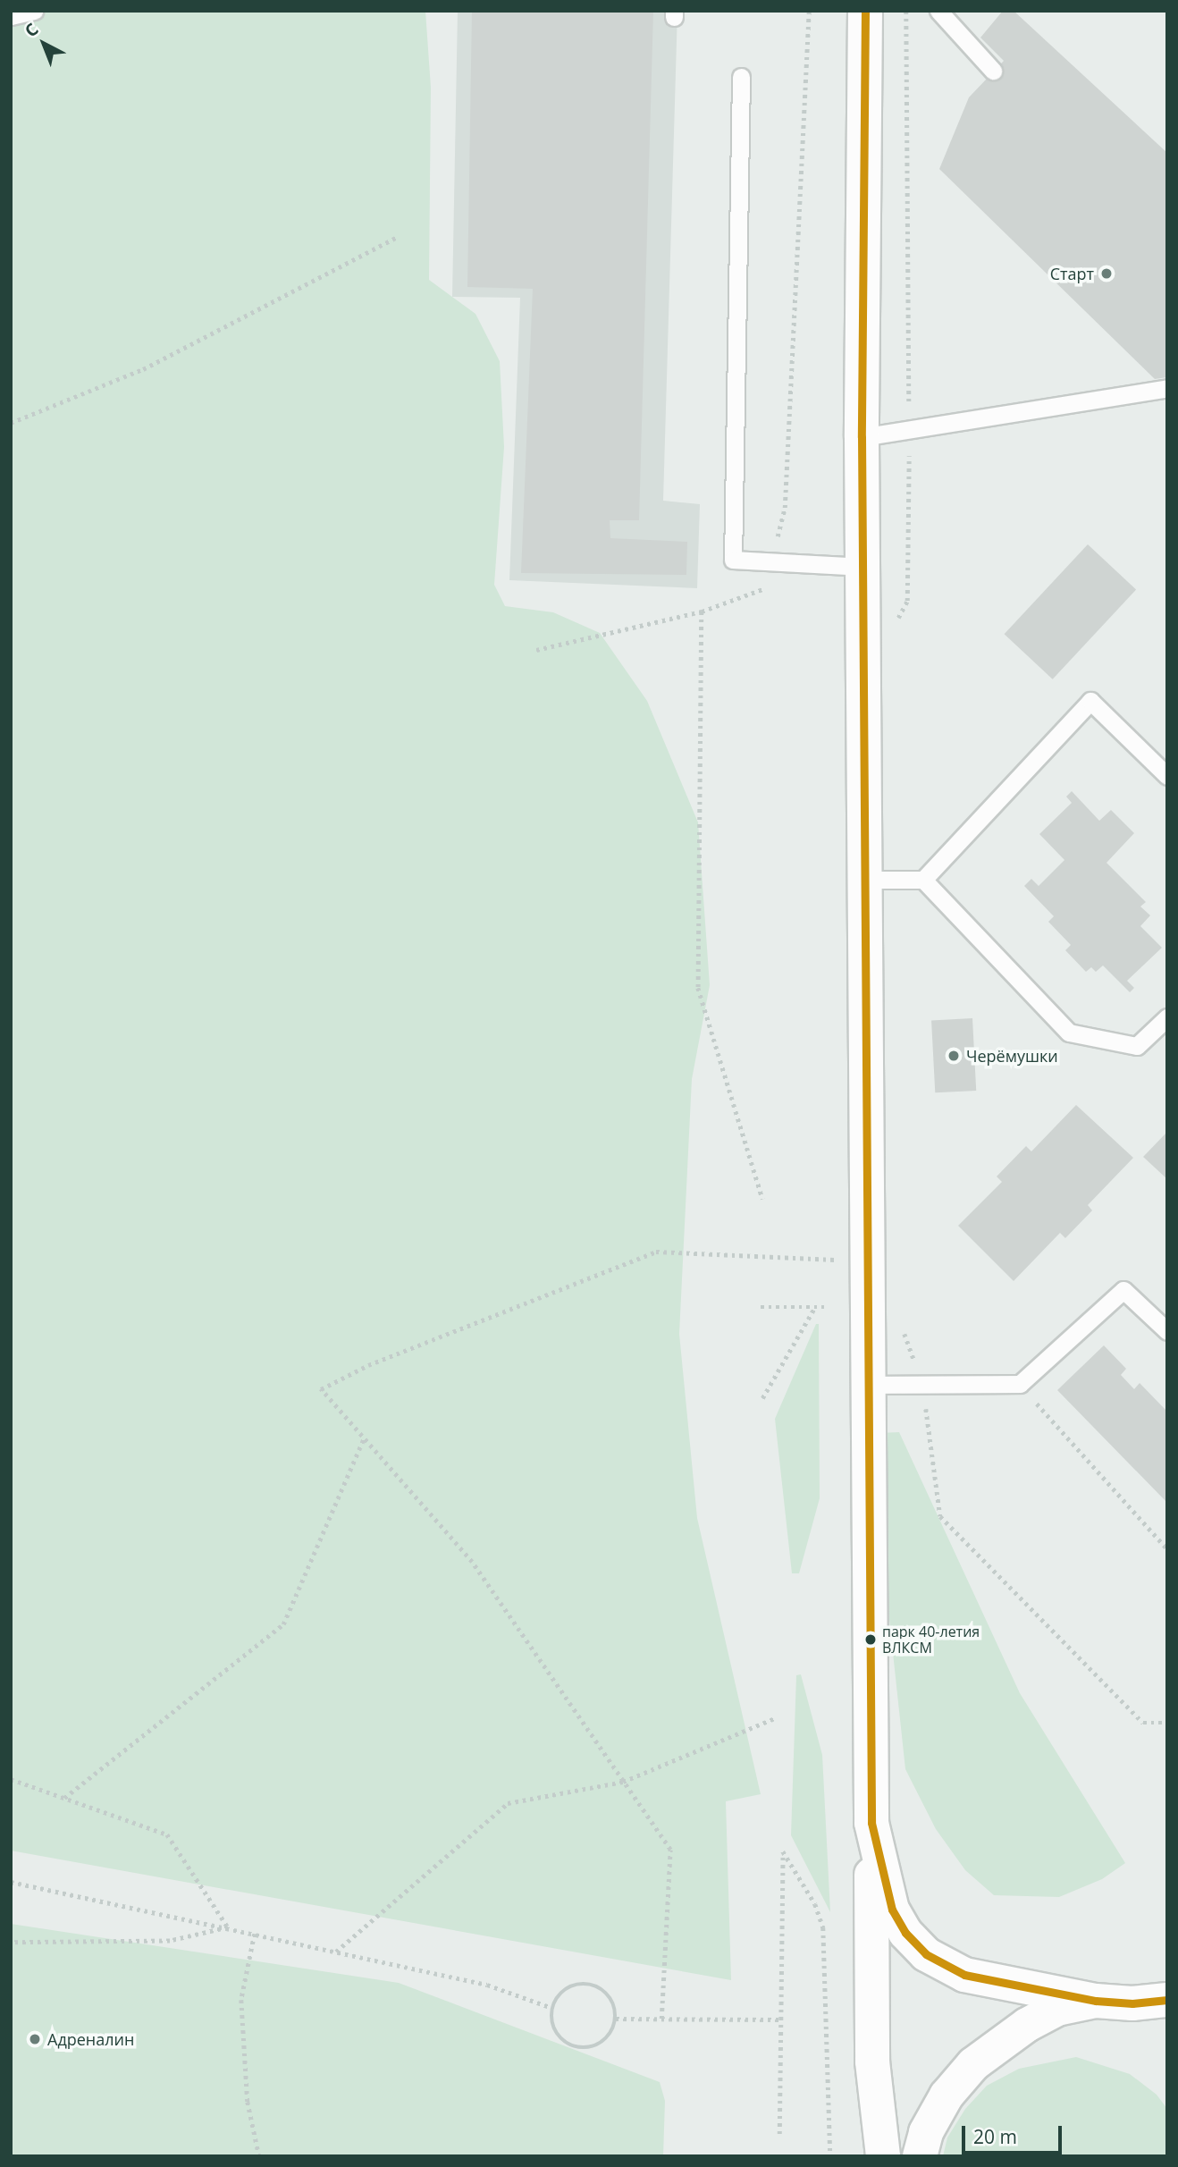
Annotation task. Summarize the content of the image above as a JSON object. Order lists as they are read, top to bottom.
{
  "places": [
    "Старт",
    "Черёмушки",
    "парк 40-летия ВЛКСМ",
    "Адреналин"
  ],
  "scale_bar": "20 m",
  "north": "top left"
}
